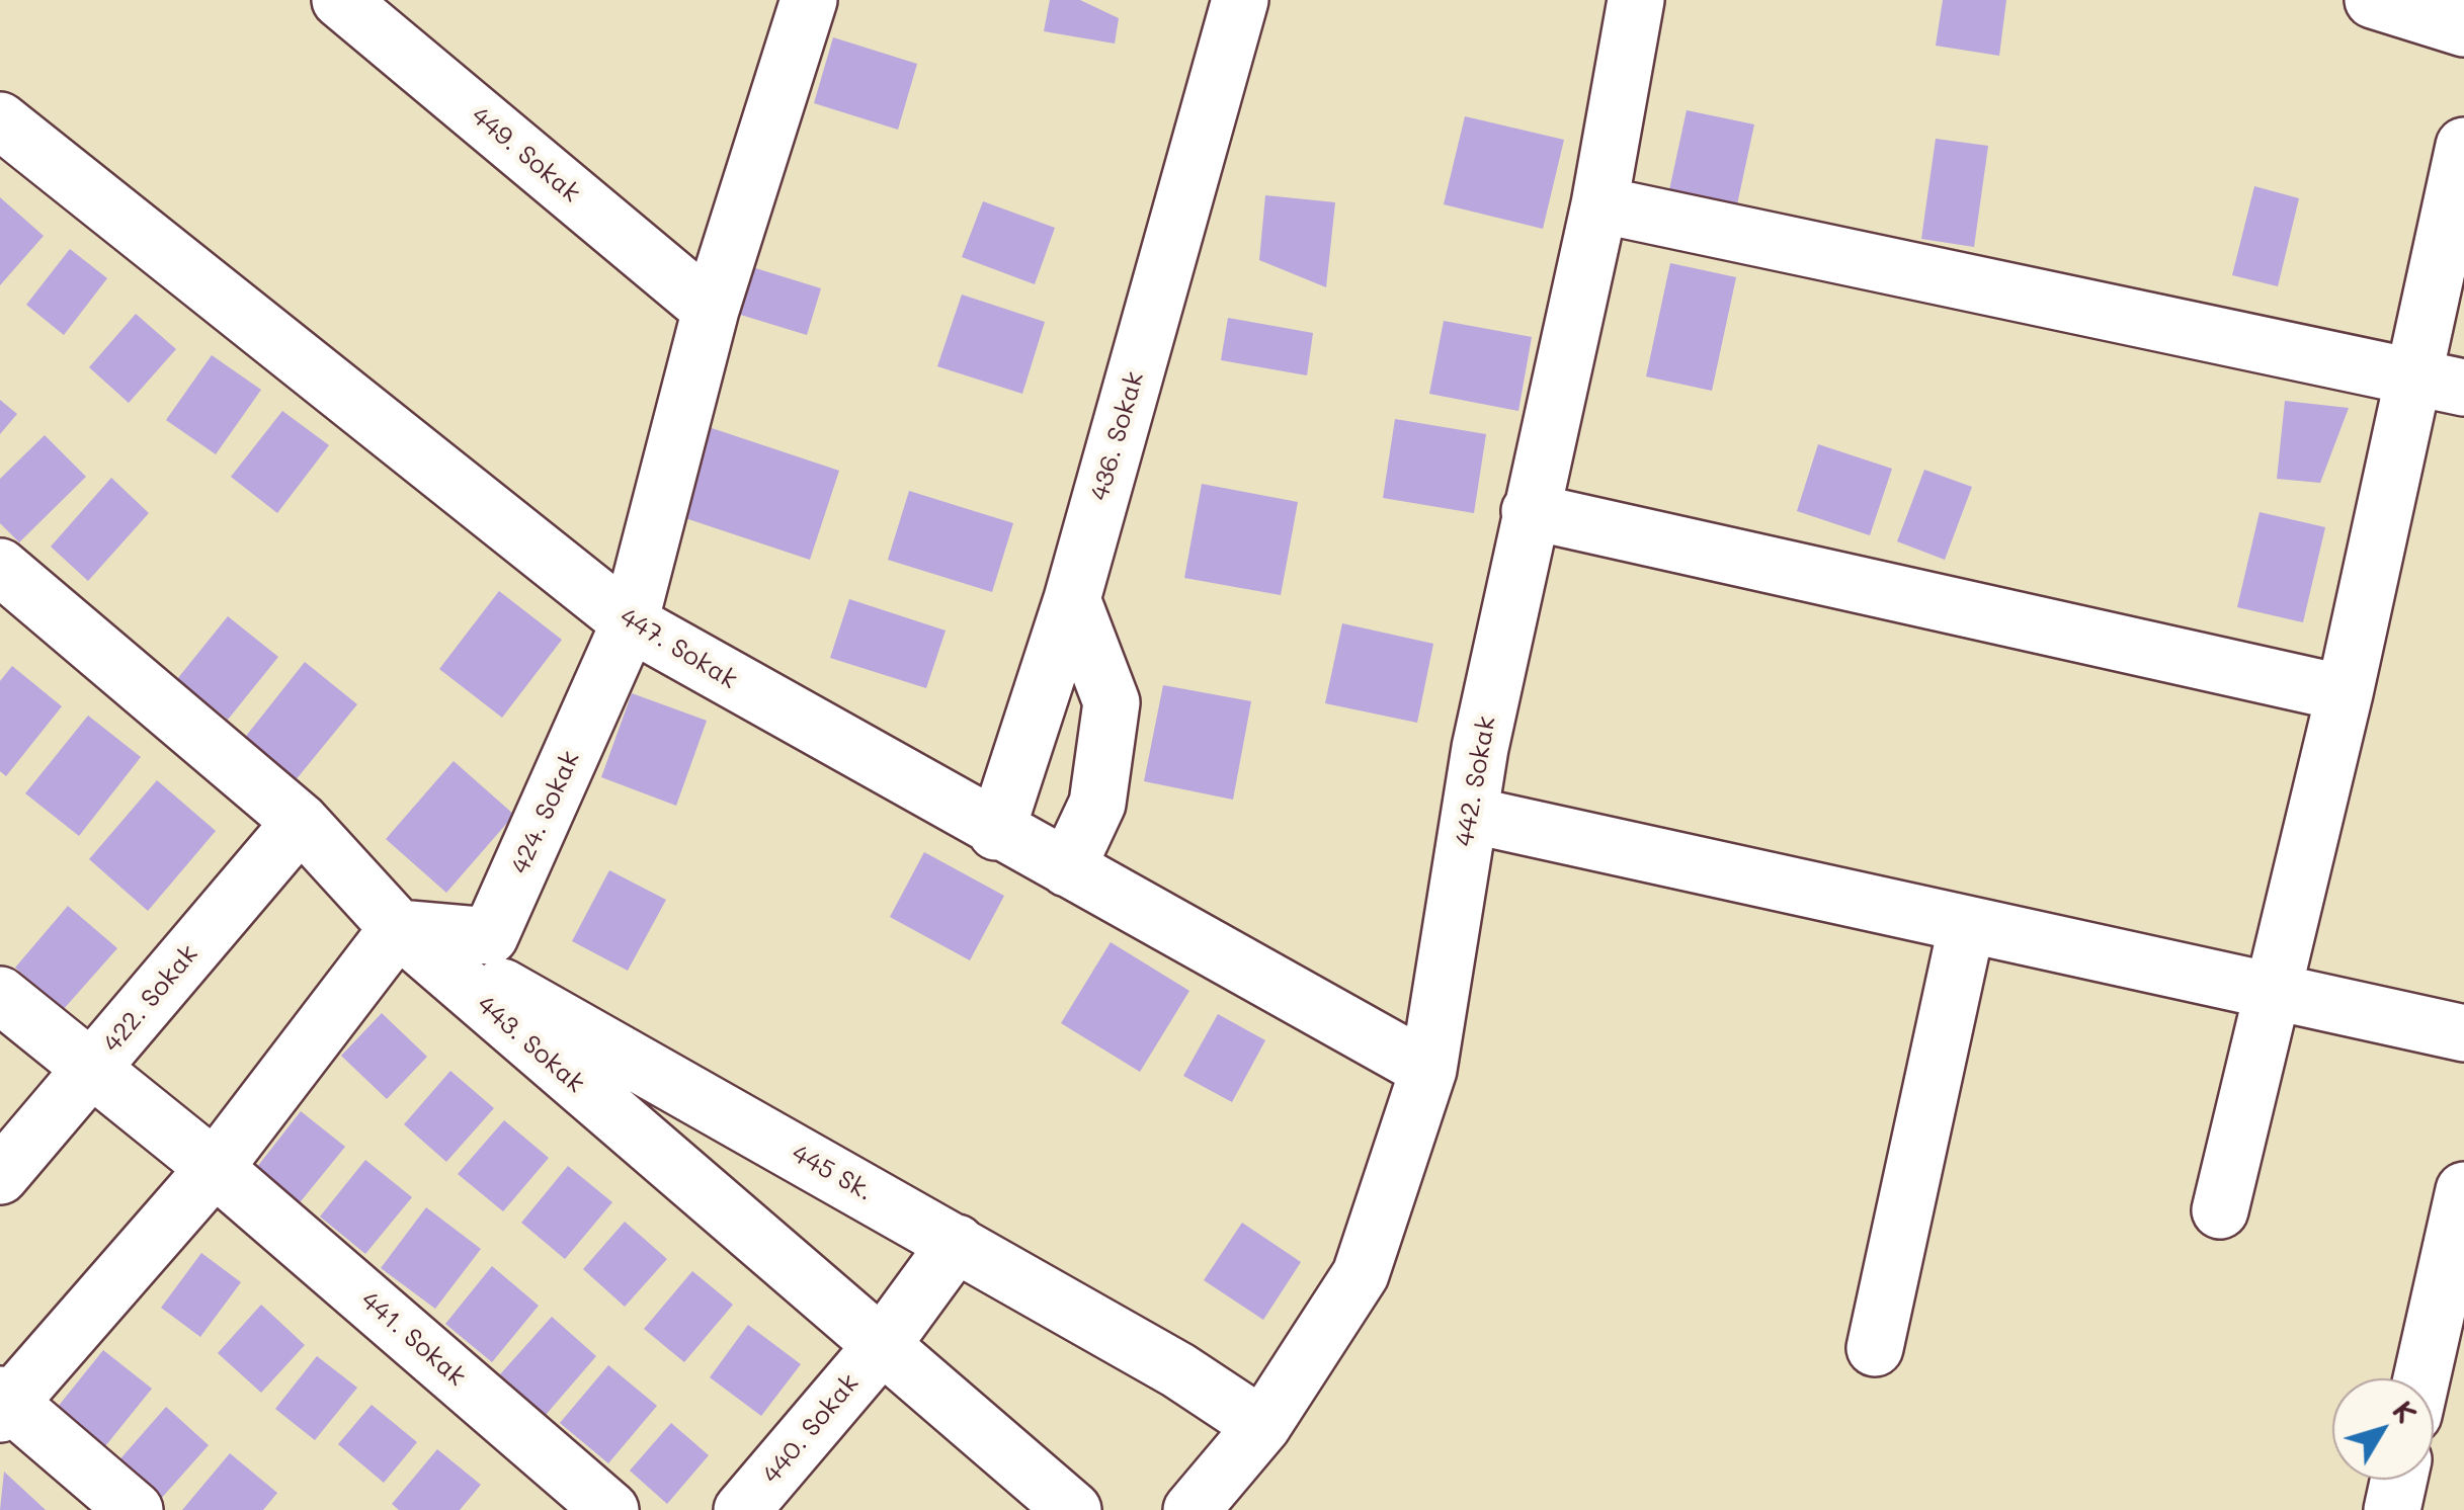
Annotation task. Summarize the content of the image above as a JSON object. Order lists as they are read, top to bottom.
{
  "streets": {
    "street": [
      "449. Sokak",
      "436. Sokak",
      "447. Sokak",
      "442. Sokak",
      "424. Sokak",
      "422. Sokak",
      "443. Sokak",
      "445 Sk.",
      "441. Sokak",
      "440. Sokak"
    ]
  },
  "crossings": [
    ["449. Sokak", "424. Sokak"],
    ["436. Sokak", "447. Sokak"],
    ["447. Sokak", "442. Sokak"],
    ["447. Sokak", "424. Sokak"],
    ["442. Sokak", "445 Sk."],
    ["424. Sokak", "443. Sokak"],
    ["424. Sokak", "445 Sk."],
    ["422. Sokak", "443. Sokak"],
    ["422. Sokak", "441. Sokak"],
    ["443. Sokak", "445 Sk."],
    ["443. Sokak", "440. Sokak"],
    ["445 Sk.", "440. Sokak"]
  ],
  "north": "top right"
}
